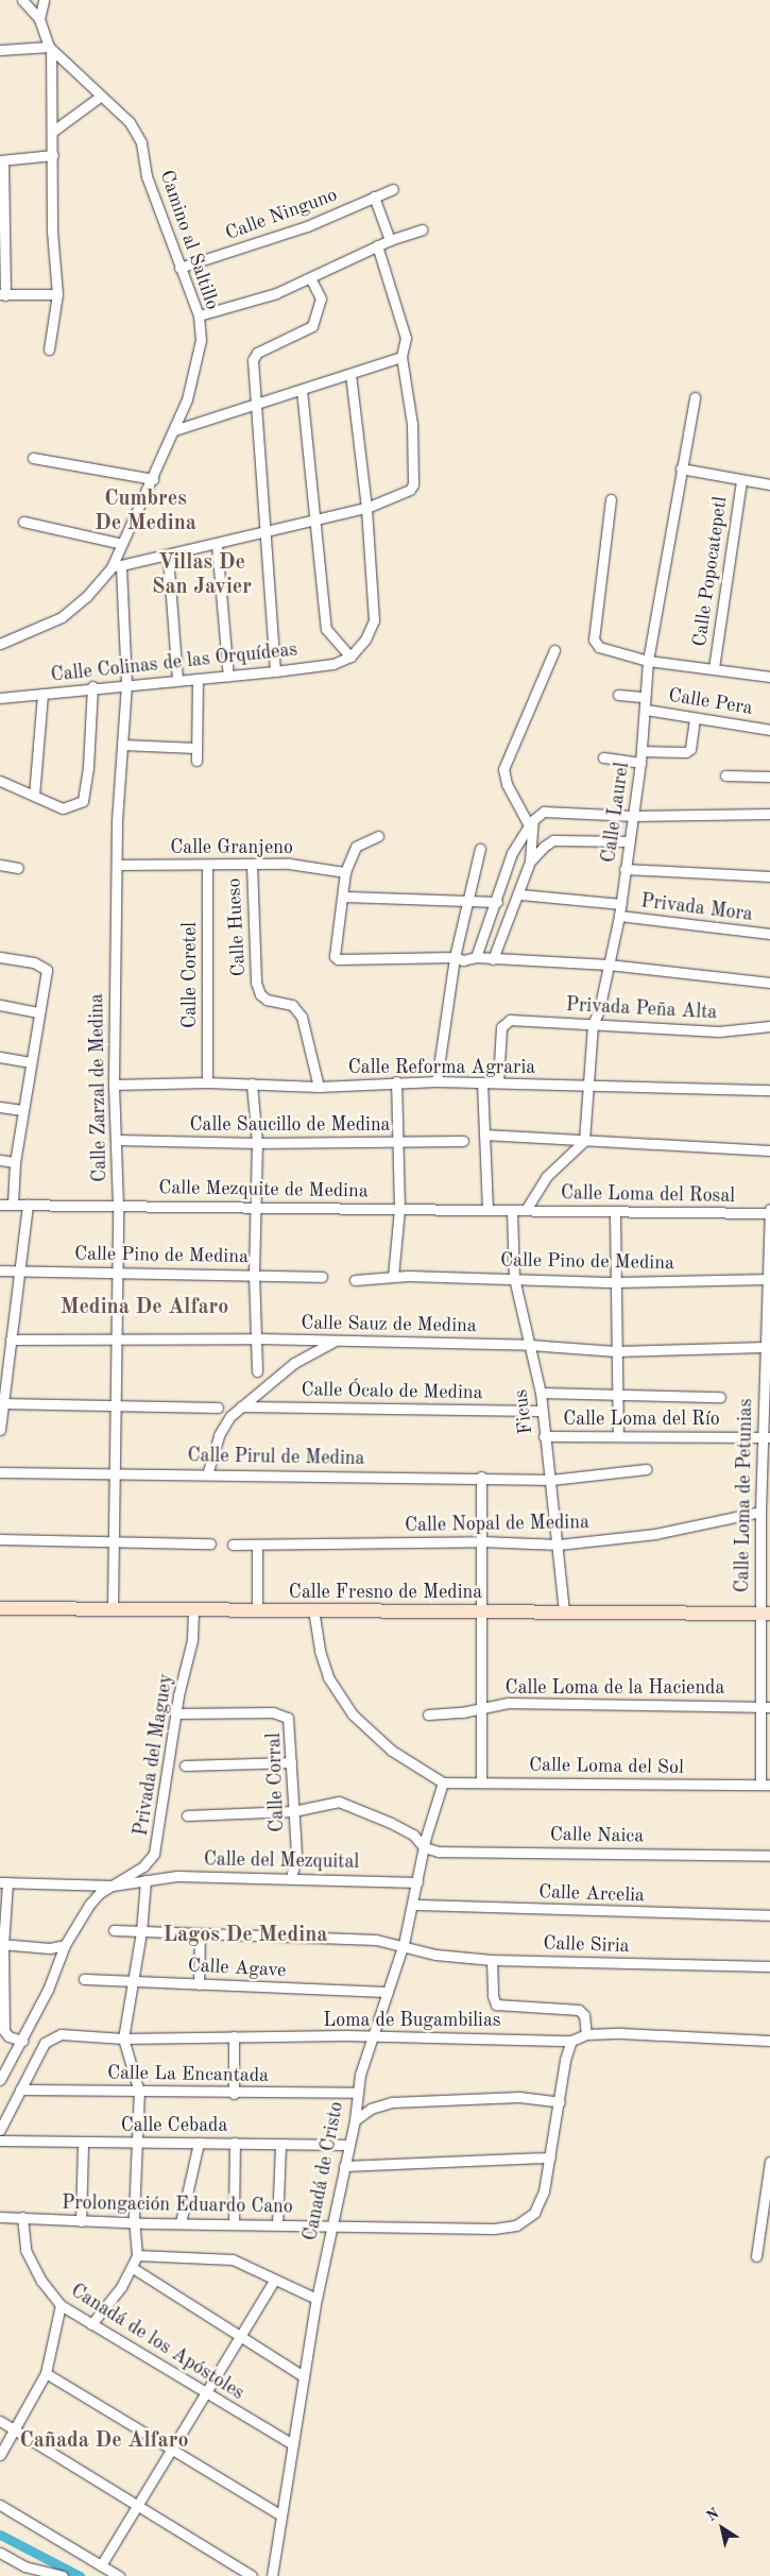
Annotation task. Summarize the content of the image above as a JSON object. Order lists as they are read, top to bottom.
{
  "streets": {
    "street": [
      "Calle Ninguno",
      "Camino al Saltillo",
      "Calle Popocatepetl",
      "Calle Colinas de las Orquídeas",
      "Calle Pera",
      "Calle Laurel",
      "Calle Granjeno",
      "Privada Mora",
      "Calle Hueso",
      "Calle Coretel",
      "Privada Peña Alta",
      "Calle Reforma Agraria",
      "Calle Zarzal de Medina",
      "Calle Saucillo de Medina",
      "Calle Mezquite de Medina",
      "Calle Loma del Rosal",
      "Calle Pino de Medina",
      "Calle Sauz de Medina",
      "Calle Ócalo de Medina",
      "Ficus",
      "Calle Loma del Río",
      "Calle Pirul de Medina",
      "Calle Loma de Petunias",
      "Calle Nopal de Medina",
      "Calle Fresno de Medina",
      "Calle Loma de la Hacienda",
      "Privada del Maguey",
      "Calle Loma del Sol",
      "Calle Corral",
      "Calle Naica",
      "Calle del Mezquital",
      "Calle Arcelia",
      "Calle Siria",
      "Calle Agave",
      "Loma de Bugambilias",
      "Calle La Encantada",
      "Calle Cebada",
      "Canadá de Cristo",
      "Prolongación Eduardo Cano",
      "Canadá de los Apóstoles"
    ]
  },
  "crossings": [
    ["Calle Ninguno", "Camino al Saltillo"],
    ["Camino al Saltillo", "Calle Zarzal de Medina"],
    ["Calle Colinas de las Orquídeas", "Calle Zarzal de Medina"],
    ["Calle Pera", "Calle Laurel"],
    ["Calle Laurel", "Privada Mora"],
    ["Calle Laurel", "Privada Peña Alta"],
    ["Calle Laurel", "Calle Reforma Agraria"],
    ["Calle Granjeno", "Calle Hueso"],
    ["Calle Granjeno", "Calle Coretel"],
    ["Calle Granjeno", "Calle Zarzal de Medina"],
    ["Calle Hueso", "Calle Reforma Agraria"],
    ["Calle Coretel", "Calle Reforma Agraria"],
    ["Privada Peña Alta", "Calle Reforma Agraria"],
    ["Calle Reforma Agraria", "Calle Zarzal de Medina"],
    ["Calle Zarzal de Medina", "Calle Saucillo de Medina"],
    ["Calle Zarzal de Medina", "Calle Mezquite de Medina"],
    ["Calle Zarzal de Medina", "Calle Pino de Medina"],
    ["Calle Zarzal de Medina", "Calle Sauz de Medina"],
    ["Calle Zarzal de Medina", "Calle Pirul de Medina"],
    ["Calle Zarzal de Medina", "Calle Fresno de Medina"],
    ["Calle Mezquite de Medina", "Calle Loma del Rosal"],
    ["Calle Mezquite de Medina", "Ficus"],
    ["Calle Loma del Rosal", "Calle Loma de Petunias"],
    ["Calle Pino de Medina", "Ficus"],
    ["Calle Pino de Medina", "Calle Loma de Petunias"],
    ["Calle Sauz de Medina", "Ficus"],
    ["Calle Sauz de Medina", "Calle Loma de Petunias"],
    ["Calle Ócalo de Medina", "Ficus"],
    ["Ficus", "Calle Loma del Río"],
    ["Ficus", "Calle Pirul de Medina"],
    ["Ficus", "Calle Nopal de Medina"],
    ["Ficus", "Calle Fresno de Medina"],
    ["Calle Loma del Río", "Calle Loma de Petunias"],
    ["Calle Loma de Petunias", "Calle Nopal de Medina"],
    ["Calle Loma de Petunias", "Calle Fresno de Medina"],
    ["Calle Loma de Petunias", "Calle Loma de la Hacienda"],
    ["Calle Loma de Petunias", "Calle Loma del Sol"],
    ["Calle Fresno de Medina", "Privada del Maguey"],
    ["Privada del Maguey", "Calle Corral"],
    ["Privada del Maguey", "Calle del Mezquital"],
    ["Calle Loma del Sol", "Canadá de Cristo"],
    ["Calle Corral", "Calle del Mezquital"],
    ["Calle Naica", "Canadá de Cristo"],
    ["Calle del Mezquital", "Canadá de Cristo"],
    ["Calle Arcelia", "Canadá de Cristo"],
    ["Calle Siria", "Canadá de Cristo"],
    ["Calle Agave", "Canadá de Cristo"],
    ["Loma de Bugambilias", "Calle La Encantada"],
    ["Loma de Bugambilias", "Canadá de Cristo"],
    ["Calle La Encantada", "Canadá de Cristo"],
    ["Calle Cebada", "Canadá de Cristo"],
    ["Canadá de Cristo", "Prolongación Eduardo Cano"],
    ["Canadá de Cristo", "Canadá de los Apóstoles"],
    ["Prolongación Eduardo Cano", "Canadá de los Apóstoles"]
  ],
  "districts": [
    "Cumbres De Medina",
    "Villas De San Javier",
    "Medina De Alfaro",
    "Lagos De Medina",
    "Cañada De Alfaro"
  ],
  "north": "top left"
}
